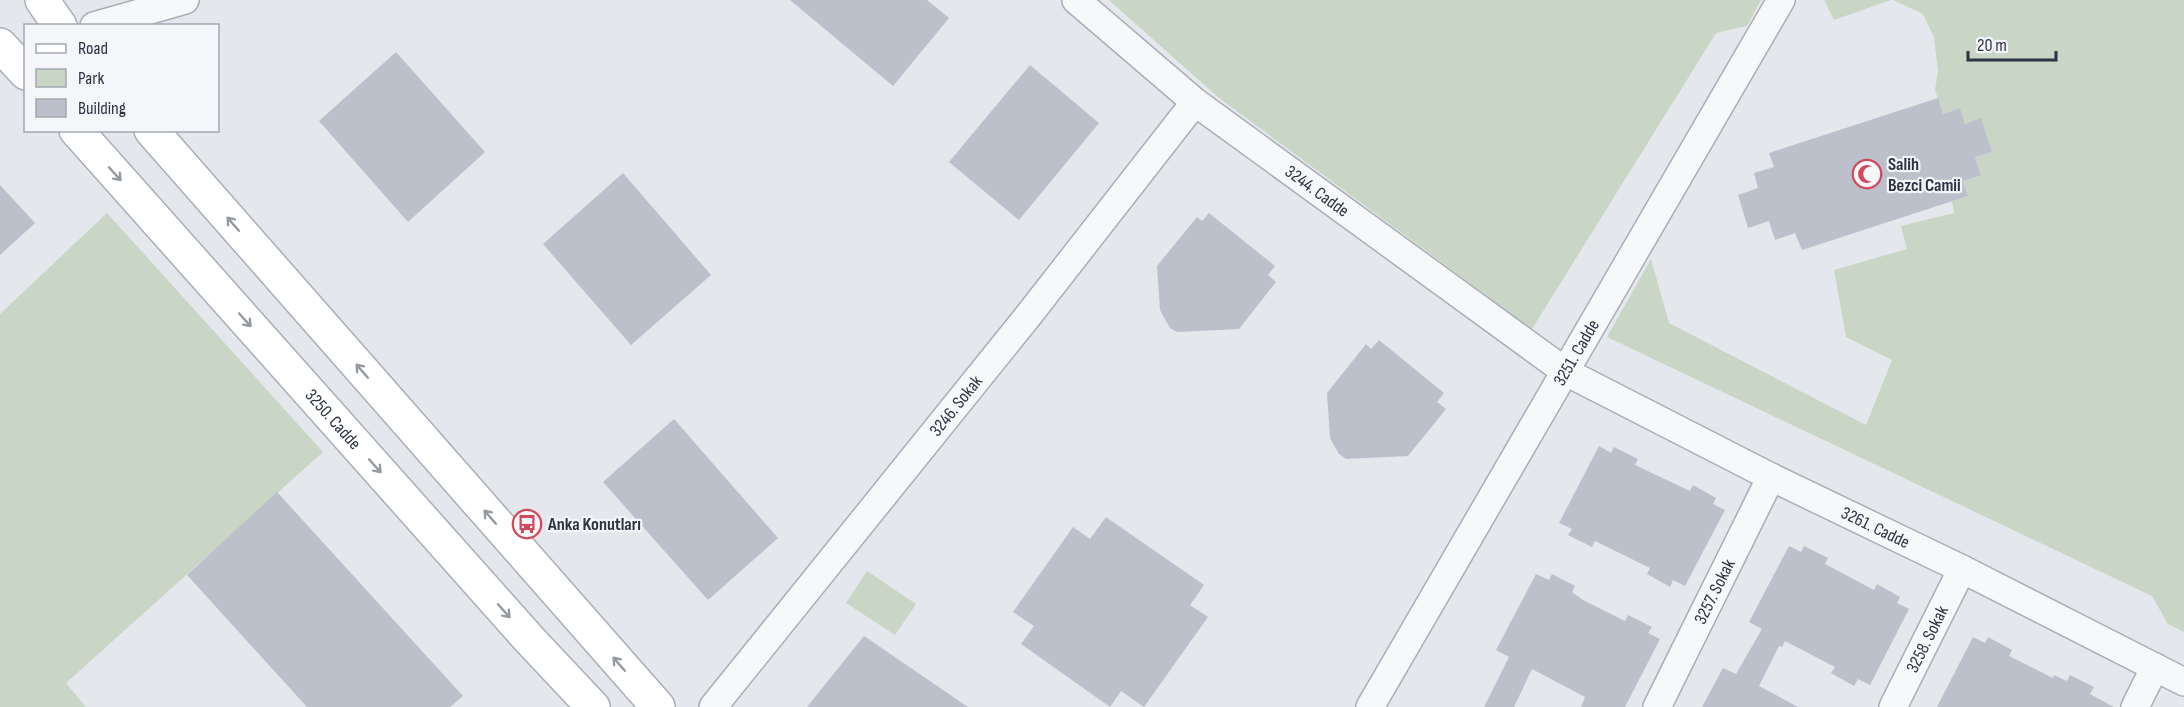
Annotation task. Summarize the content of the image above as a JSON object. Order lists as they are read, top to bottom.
{
  "streets": {
    "street": [
      "3244. Cadde",
      "3251. Cadde",
      "3246. Sokak",
      "3250. Cadde",
      "3261. Cadde",
      "3257. Sokak",
      "3258. Sokak"
    ]
  },
  "crossings": [
    ["3244. Cadde", "3251. Cadde"],
    ["3244. Cadde", "3246. Sokak"],
    ["3244. Cadde", "3261. Cadde"],
    ["3251. Cadde", "3261. Cadde"],
    ["3261. Cadde", "3257. Sokak"],
    ["3261. Cadde", "3258. Sokak"]
  ],
  "places": {
    "mosque": ["Salih Bezci Camii"],
    "bus stop": ["Anka Konutları"]
  },
  "legend": ["Road", "Park", "Building"],
  "scale_bar": "20 m"
}
